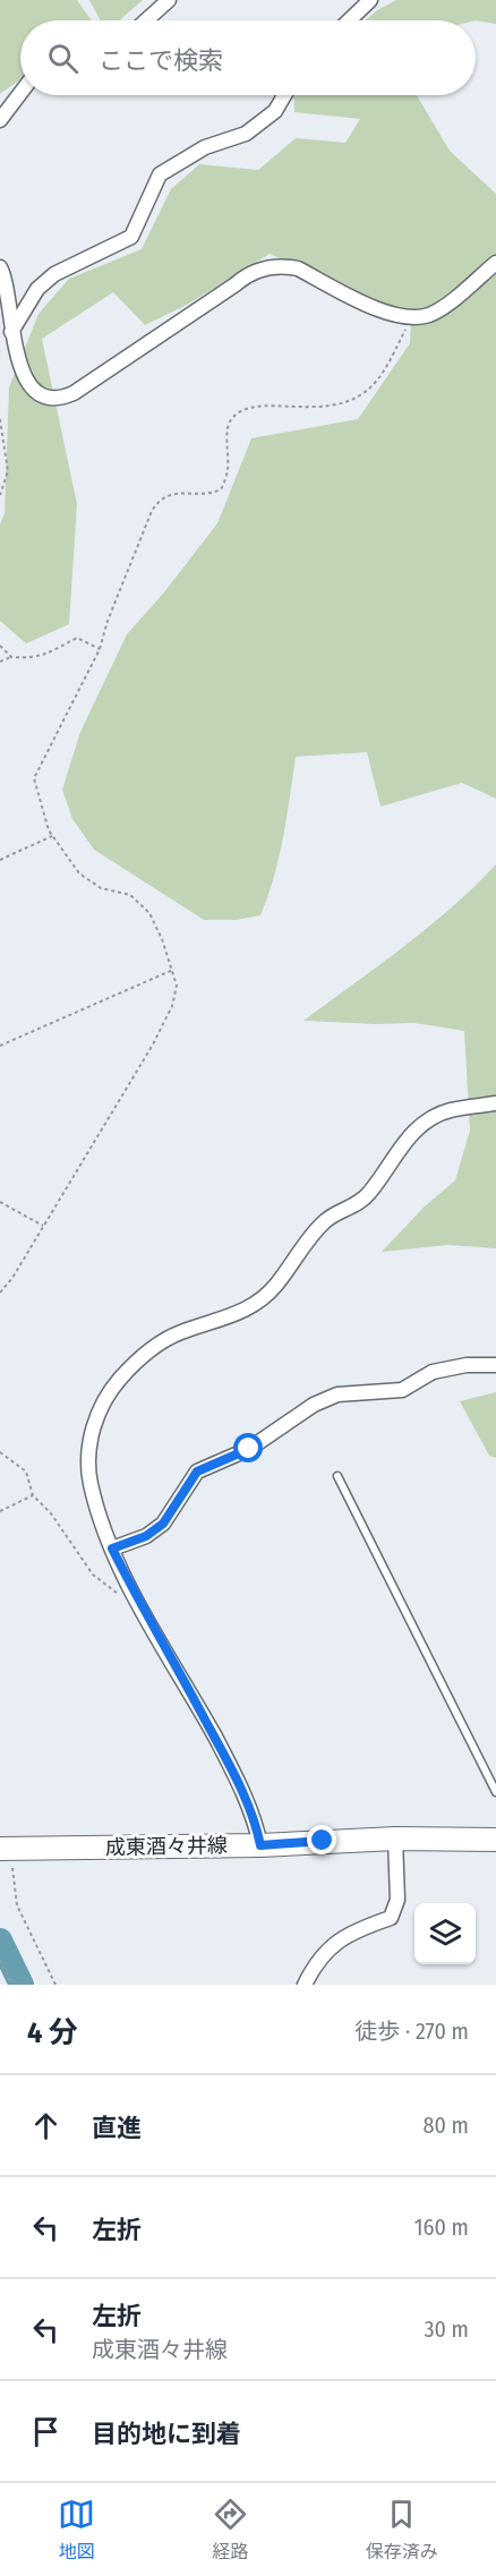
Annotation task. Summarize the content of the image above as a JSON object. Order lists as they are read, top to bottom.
{
  "streets": {
    "main road": ["成東酒々井線"]
  },
  "page": {
    "search": "ここで検索",
    "heading": ["4 分", "徒歩 · 270 m"],
    "list": [
      ["直進", "80 m"],
      ["左折", "160 m"],
      ["左折", "成東酒々井線", "30 m"],
      "目的地に到着"
    ],
    "nav": ["地図", "経路", "保存済み"]
  }
}
